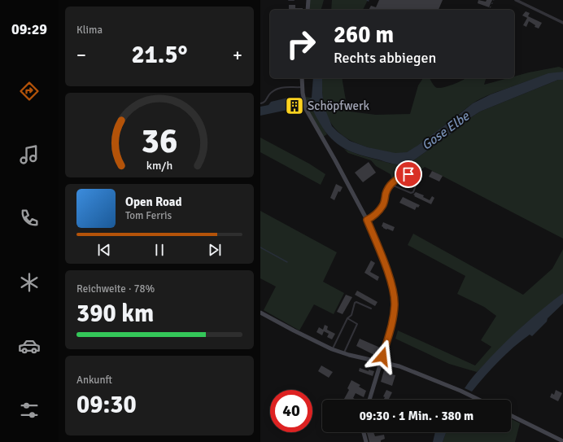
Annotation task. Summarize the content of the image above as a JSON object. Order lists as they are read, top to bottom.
{
  "water": ["Gose Elbe"],
  "places": {
    "building": ["Schöpfwerk"]
  },
  "page": {
    "tabs": "09:29",
    "tile": [
      "Klima",
      ["Reichweite · 78%", "390 km"],
      ["Ankunft", "09:30"]
    ],
    "turn": ["260 m", "Rechts abbiegen"],
    "heat": ["−", "21.5°", "+"],
    "song": ["Open Road", "Tom Ferris"],
    "limit": "40",
    "trip": "09:30 · 1 Min. · 380 m",
    "gauge": ["36", "km/h"]
  }
}
